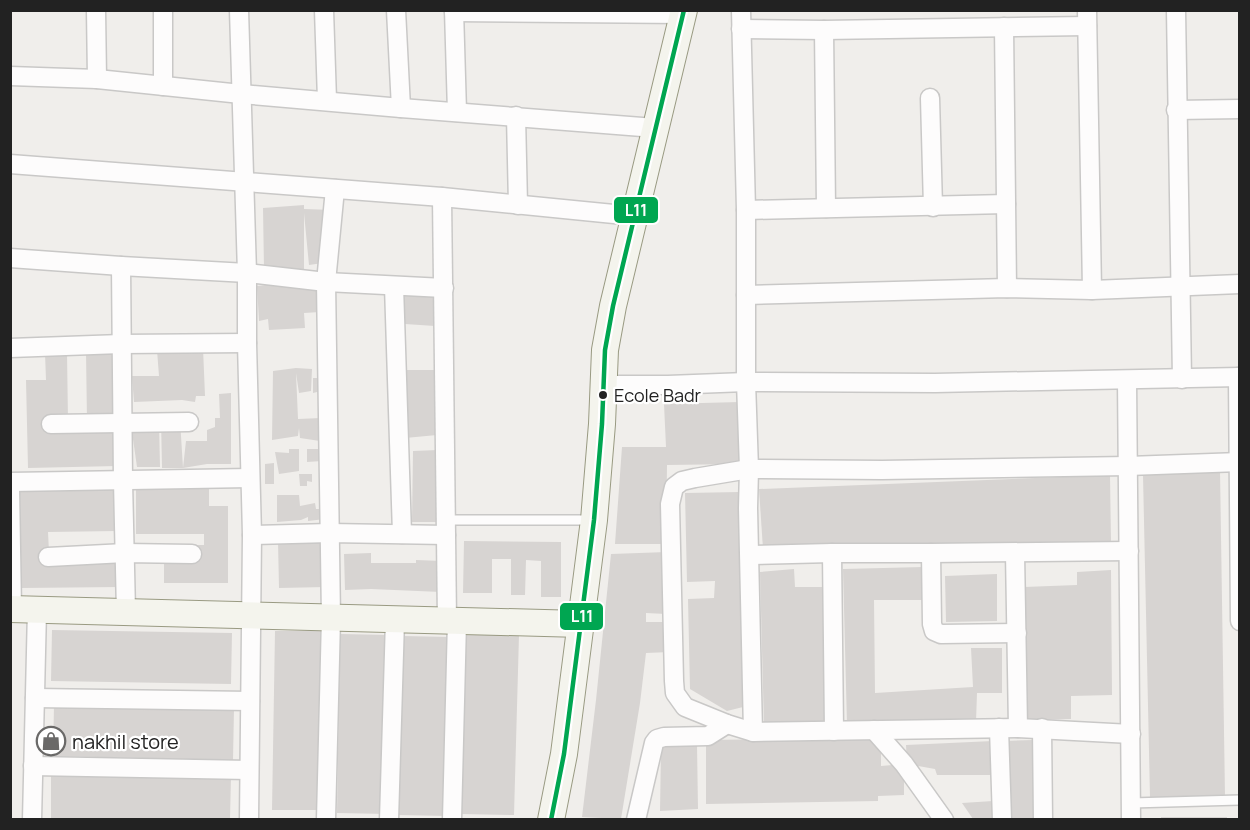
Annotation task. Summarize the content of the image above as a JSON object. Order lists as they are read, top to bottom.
{
  "places": {
    "other": ["Ecole Badr"],
    "shop": ["nakhil store"]
  },
  "lines": ["transit line L11"]
}
